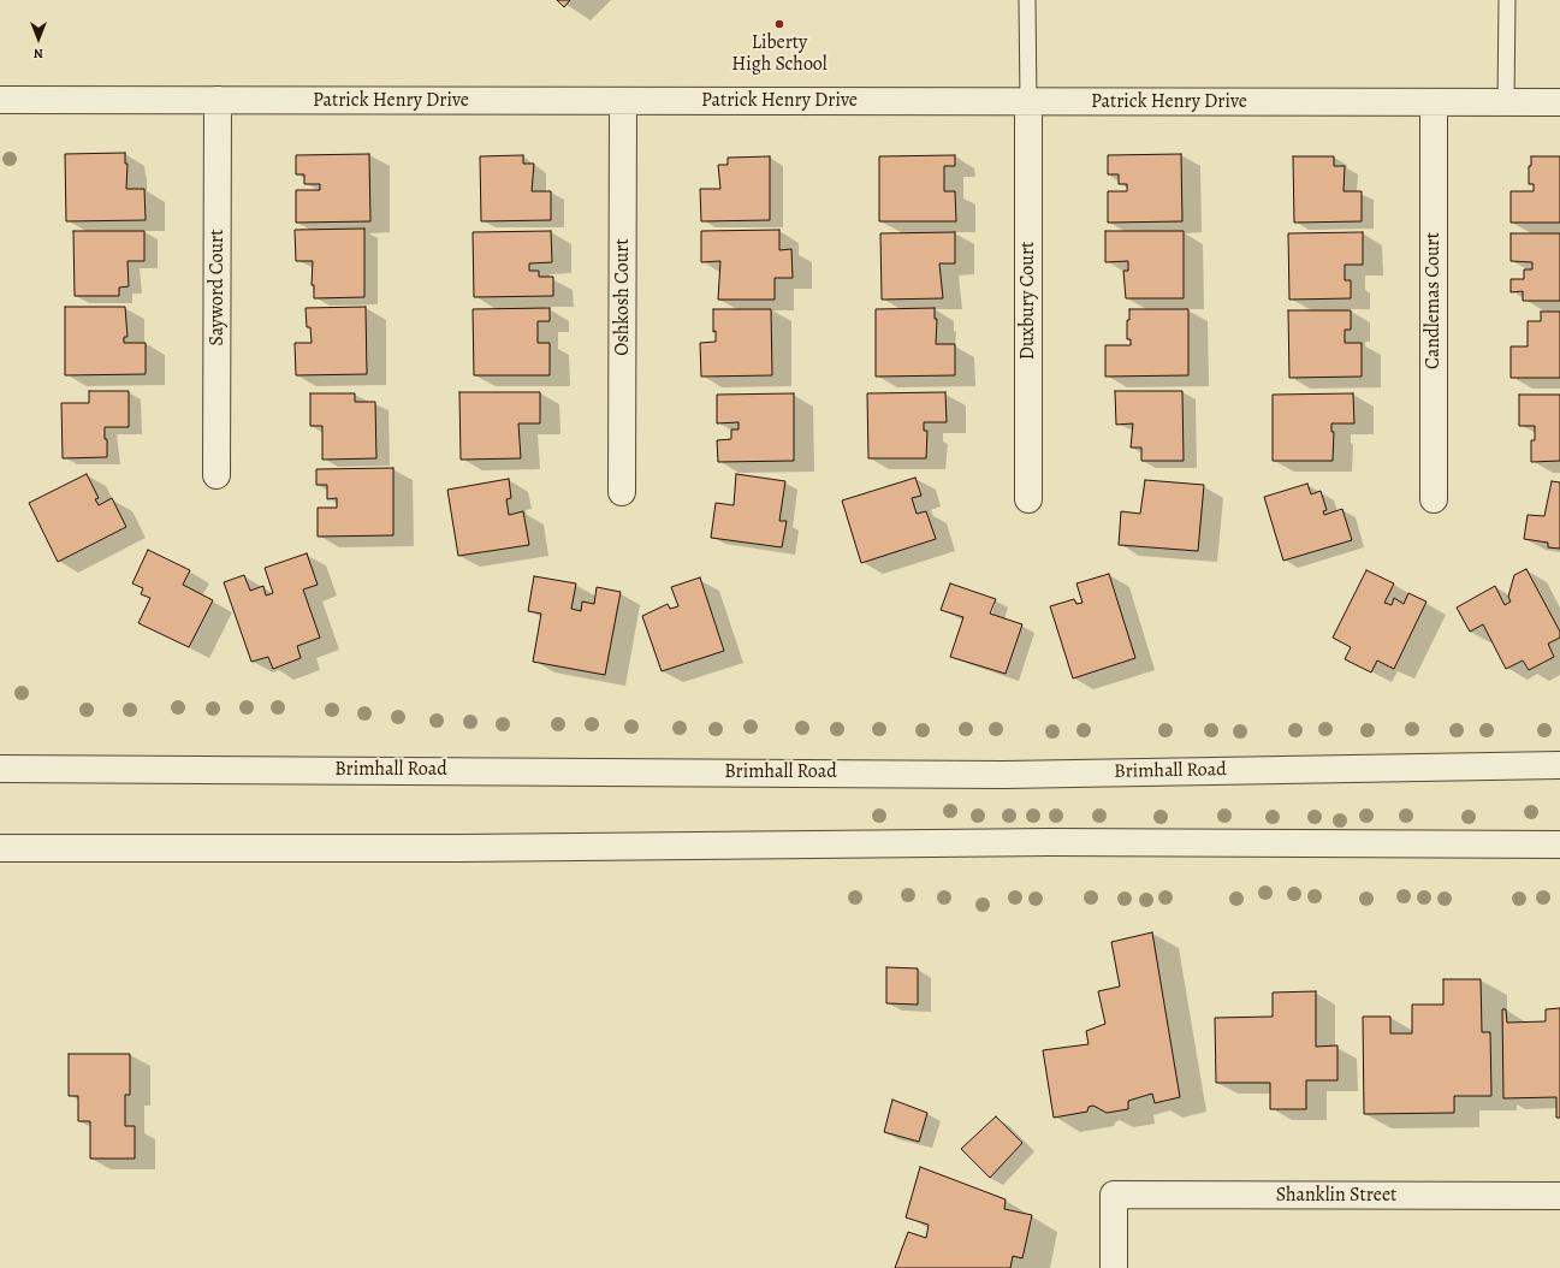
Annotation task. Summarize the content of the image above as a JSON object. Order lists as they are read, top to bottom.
{
  "streets": {
    "street": [
      "Patrick Henry Drive",
      "Sayword Court",
      "Oshkosh Court",
      "Duxbury Court",
      "Candlemas Court",
      "Brimhall Road",
      "Shanklin Street"
    ]
  },
  "crossings": [
    ["Patrick Henry Drive", "Sayword Court"],
    ["Patrick Henry Drive", "Oshkosh Court"],
    ["Patrick Henry Drive", "Duxbury Court"],
    ["Patrick Henry Drive", "Candlemas Court"]
  ],
  "places": ["Liberty High School"],
  "north": "bottom"
}
